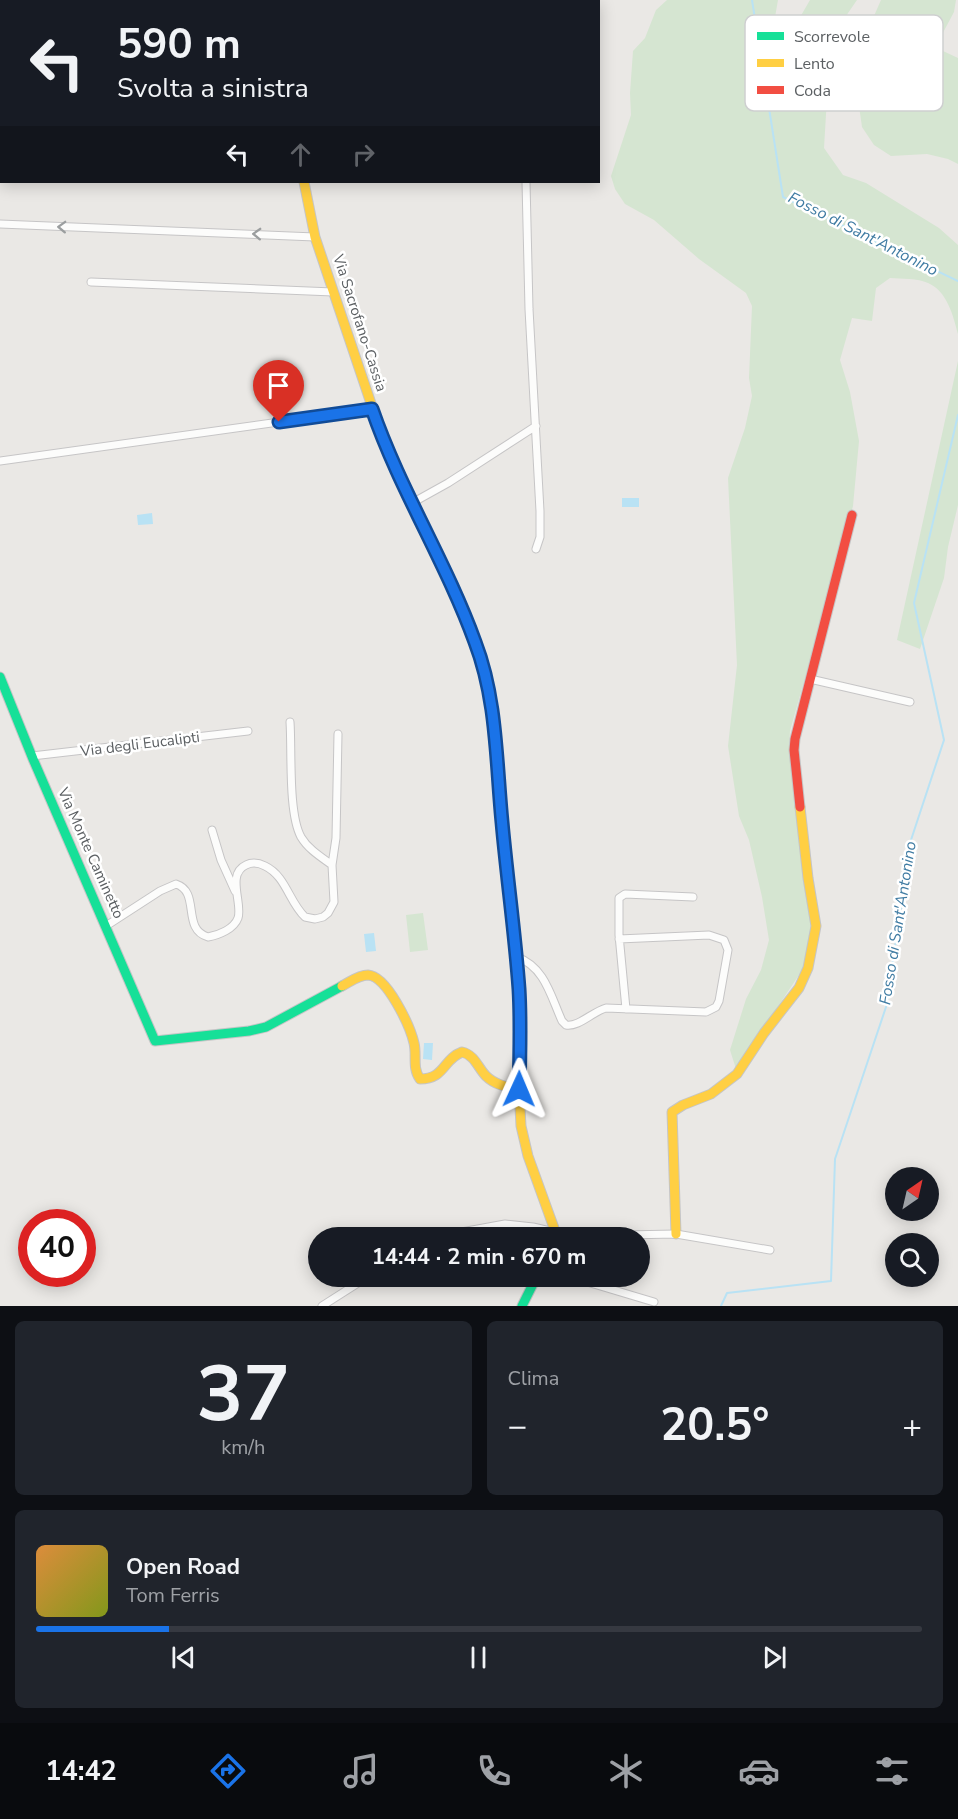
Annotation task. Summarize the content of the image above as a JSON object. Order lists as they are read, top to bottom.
{
  "streets": {
    "street": ["Via Sacrofano-Cassia", "Via degli Eucalipti", "Via Monte Caminetto"]
  },
  "crossings": [
    ["Via Sacrofano-Cassia", "Via Monte Caminetto"],
    ["Via degli Eucalipti", "Via Monte Caminetto"]
  ],
  "water": ["Fosso di Sant'Antonino"],
  "legend": ["Scorrevole", "Lento", "Coda"],
  "north": "top right",
  "page": {
    "turn": ["590 m", "Svolta a sinistra"],
    "limit": "40",
    "trip": "14:44 · 2 min · 670 m",
    "tile": [
      ["37", "km/h"],
      "Clima"
    ],
    "heat": ["−", "20.5°", "+"],
    "song": ["Open Road", "Tom Ferris"],
    "tabs": "14:42"
  }
}
